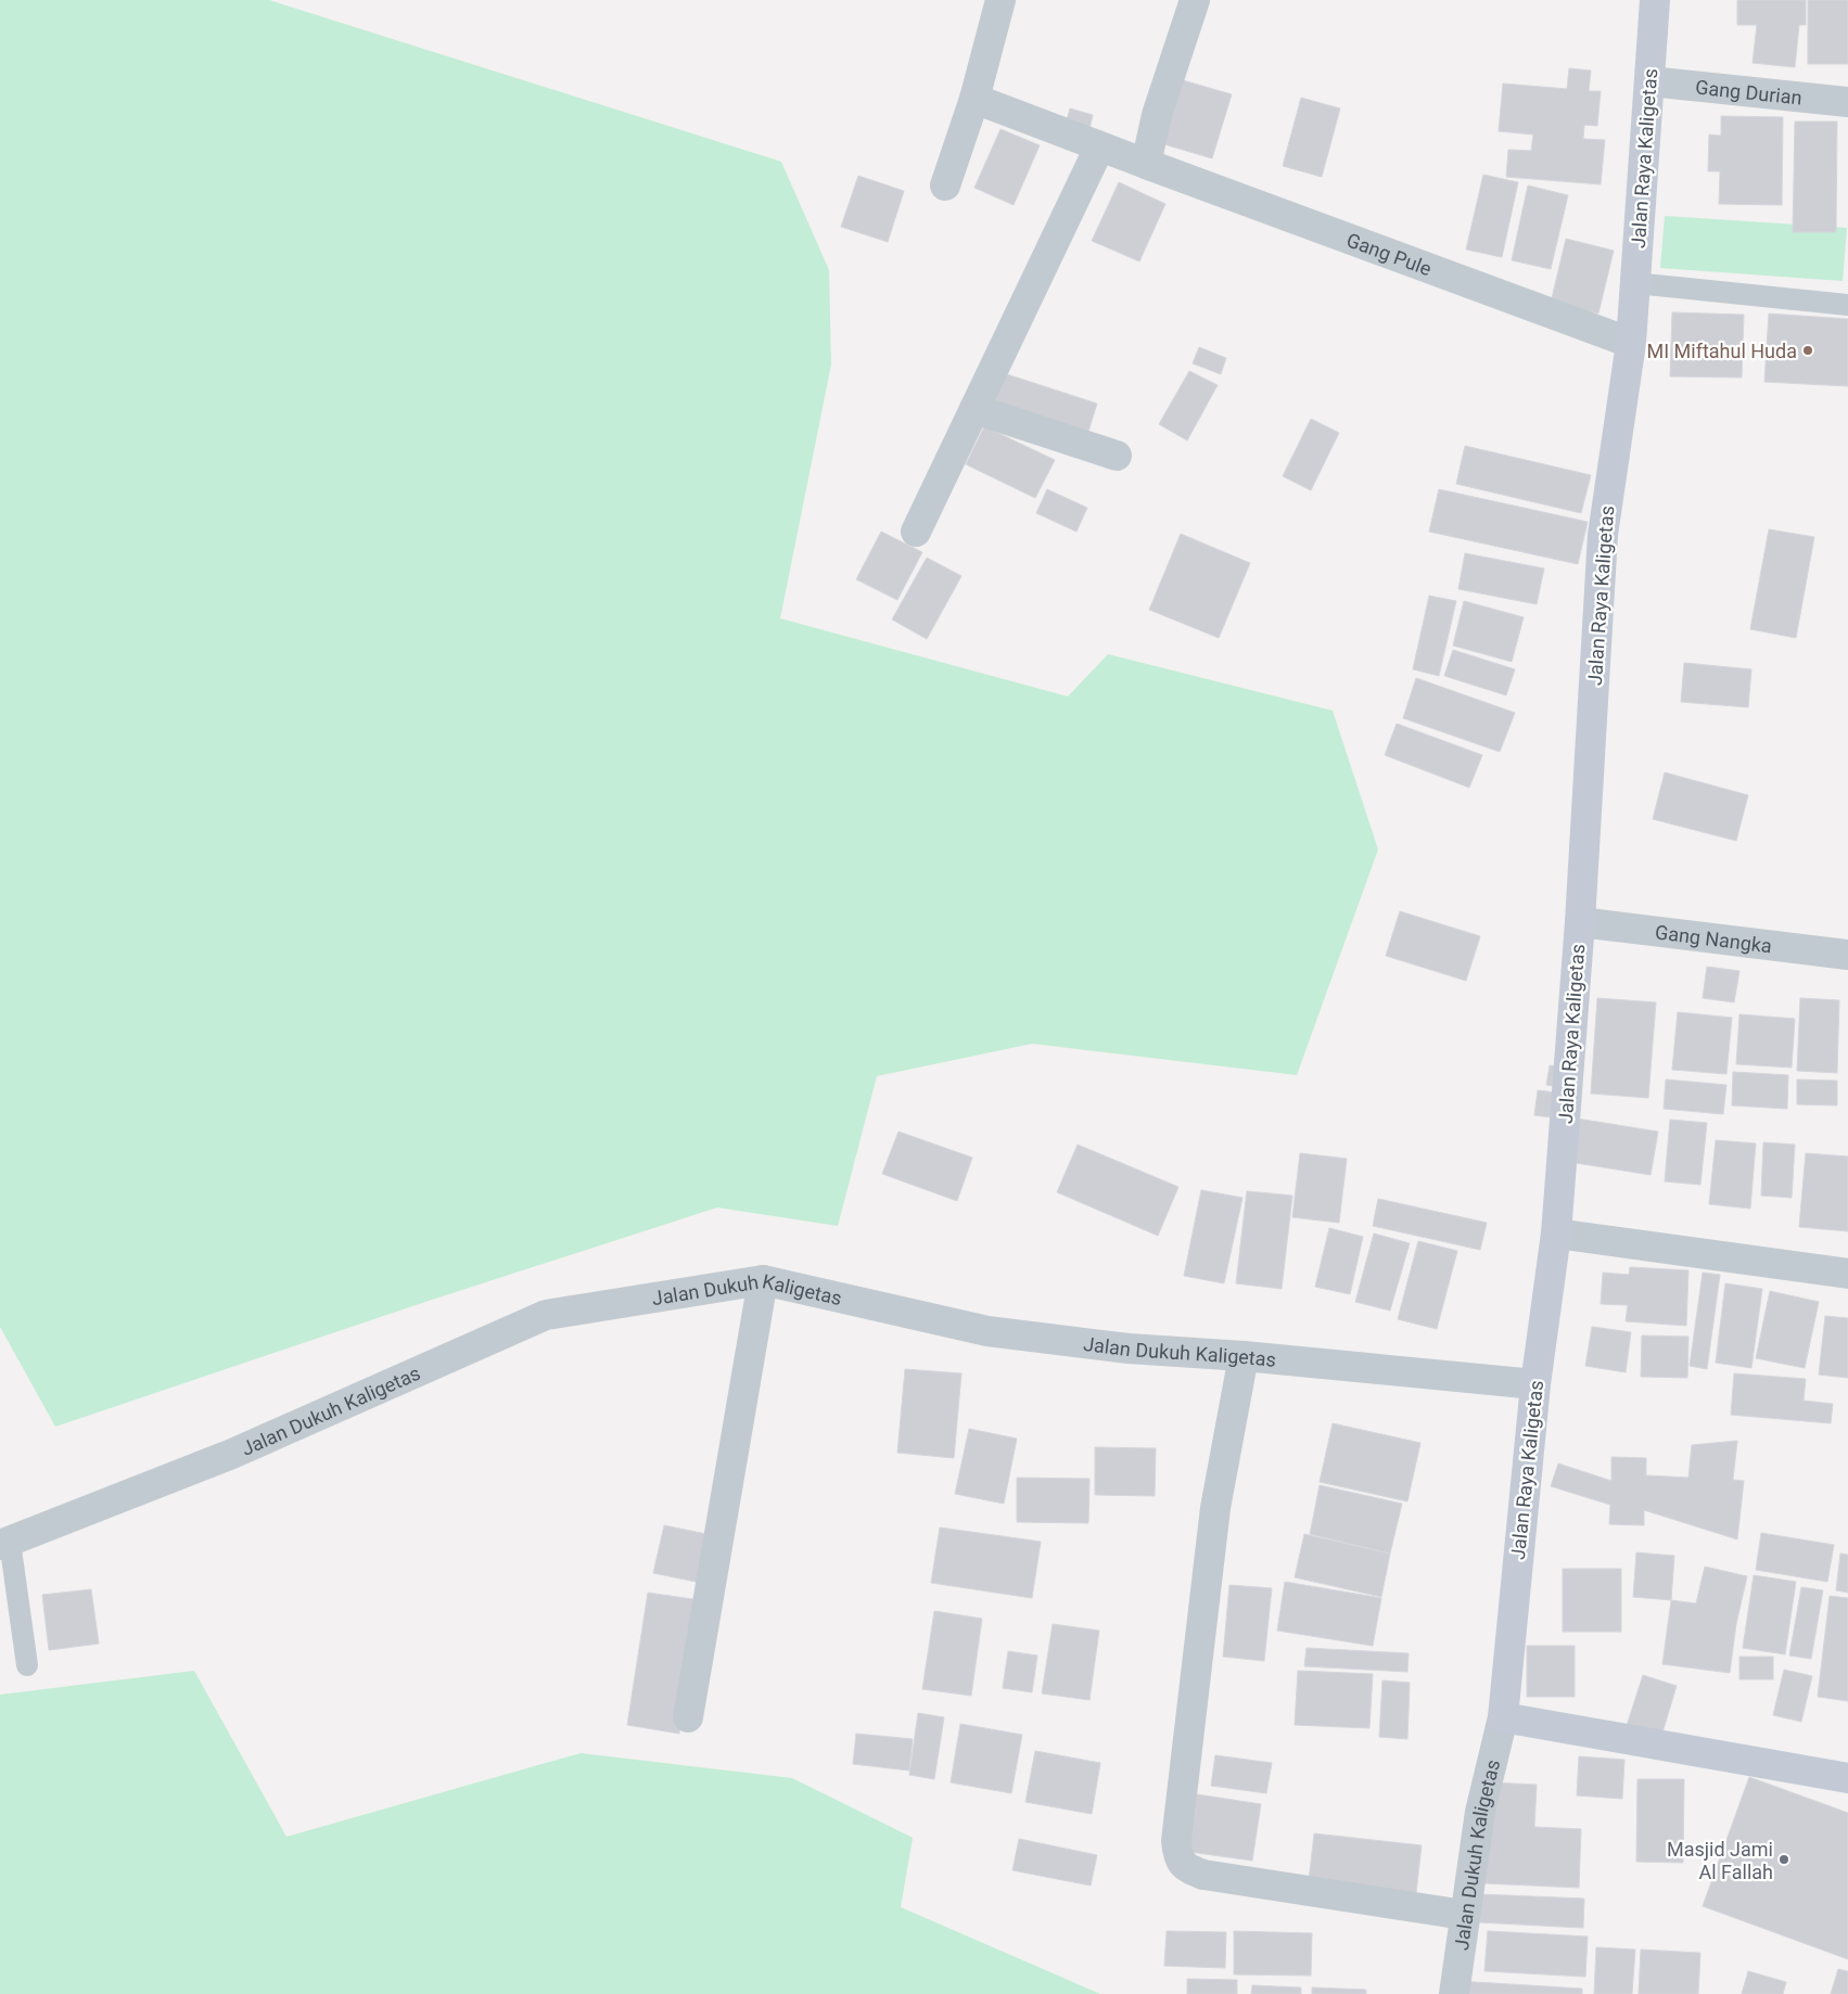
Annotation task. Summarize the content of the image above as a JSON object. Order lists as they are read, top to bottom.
{
  "streets": {
    "main road": ["Jalan Raya Kaligetas"],
    "street": [
      "Gang Durian",
      "Gang Pule",
      "Gang Nangka",
      "Jalan Dukuh Kaligetas"
    ]
  },
  "crossings": [
    ["Gang Durian", "Jalan Raya Kaligetas"],
    ["Jalan Raya Kaligetas", "Gang Pule"],
    ["Jalan Raya Kaligetas", "Gang Nangka"],
    ["Jalan Raya Kaligetas", "Jalan Dukuh Kaligetas"]
  ],
  "places": ["MI Miftahul Huda", "Masjid Jami Al Fallah"]
}
